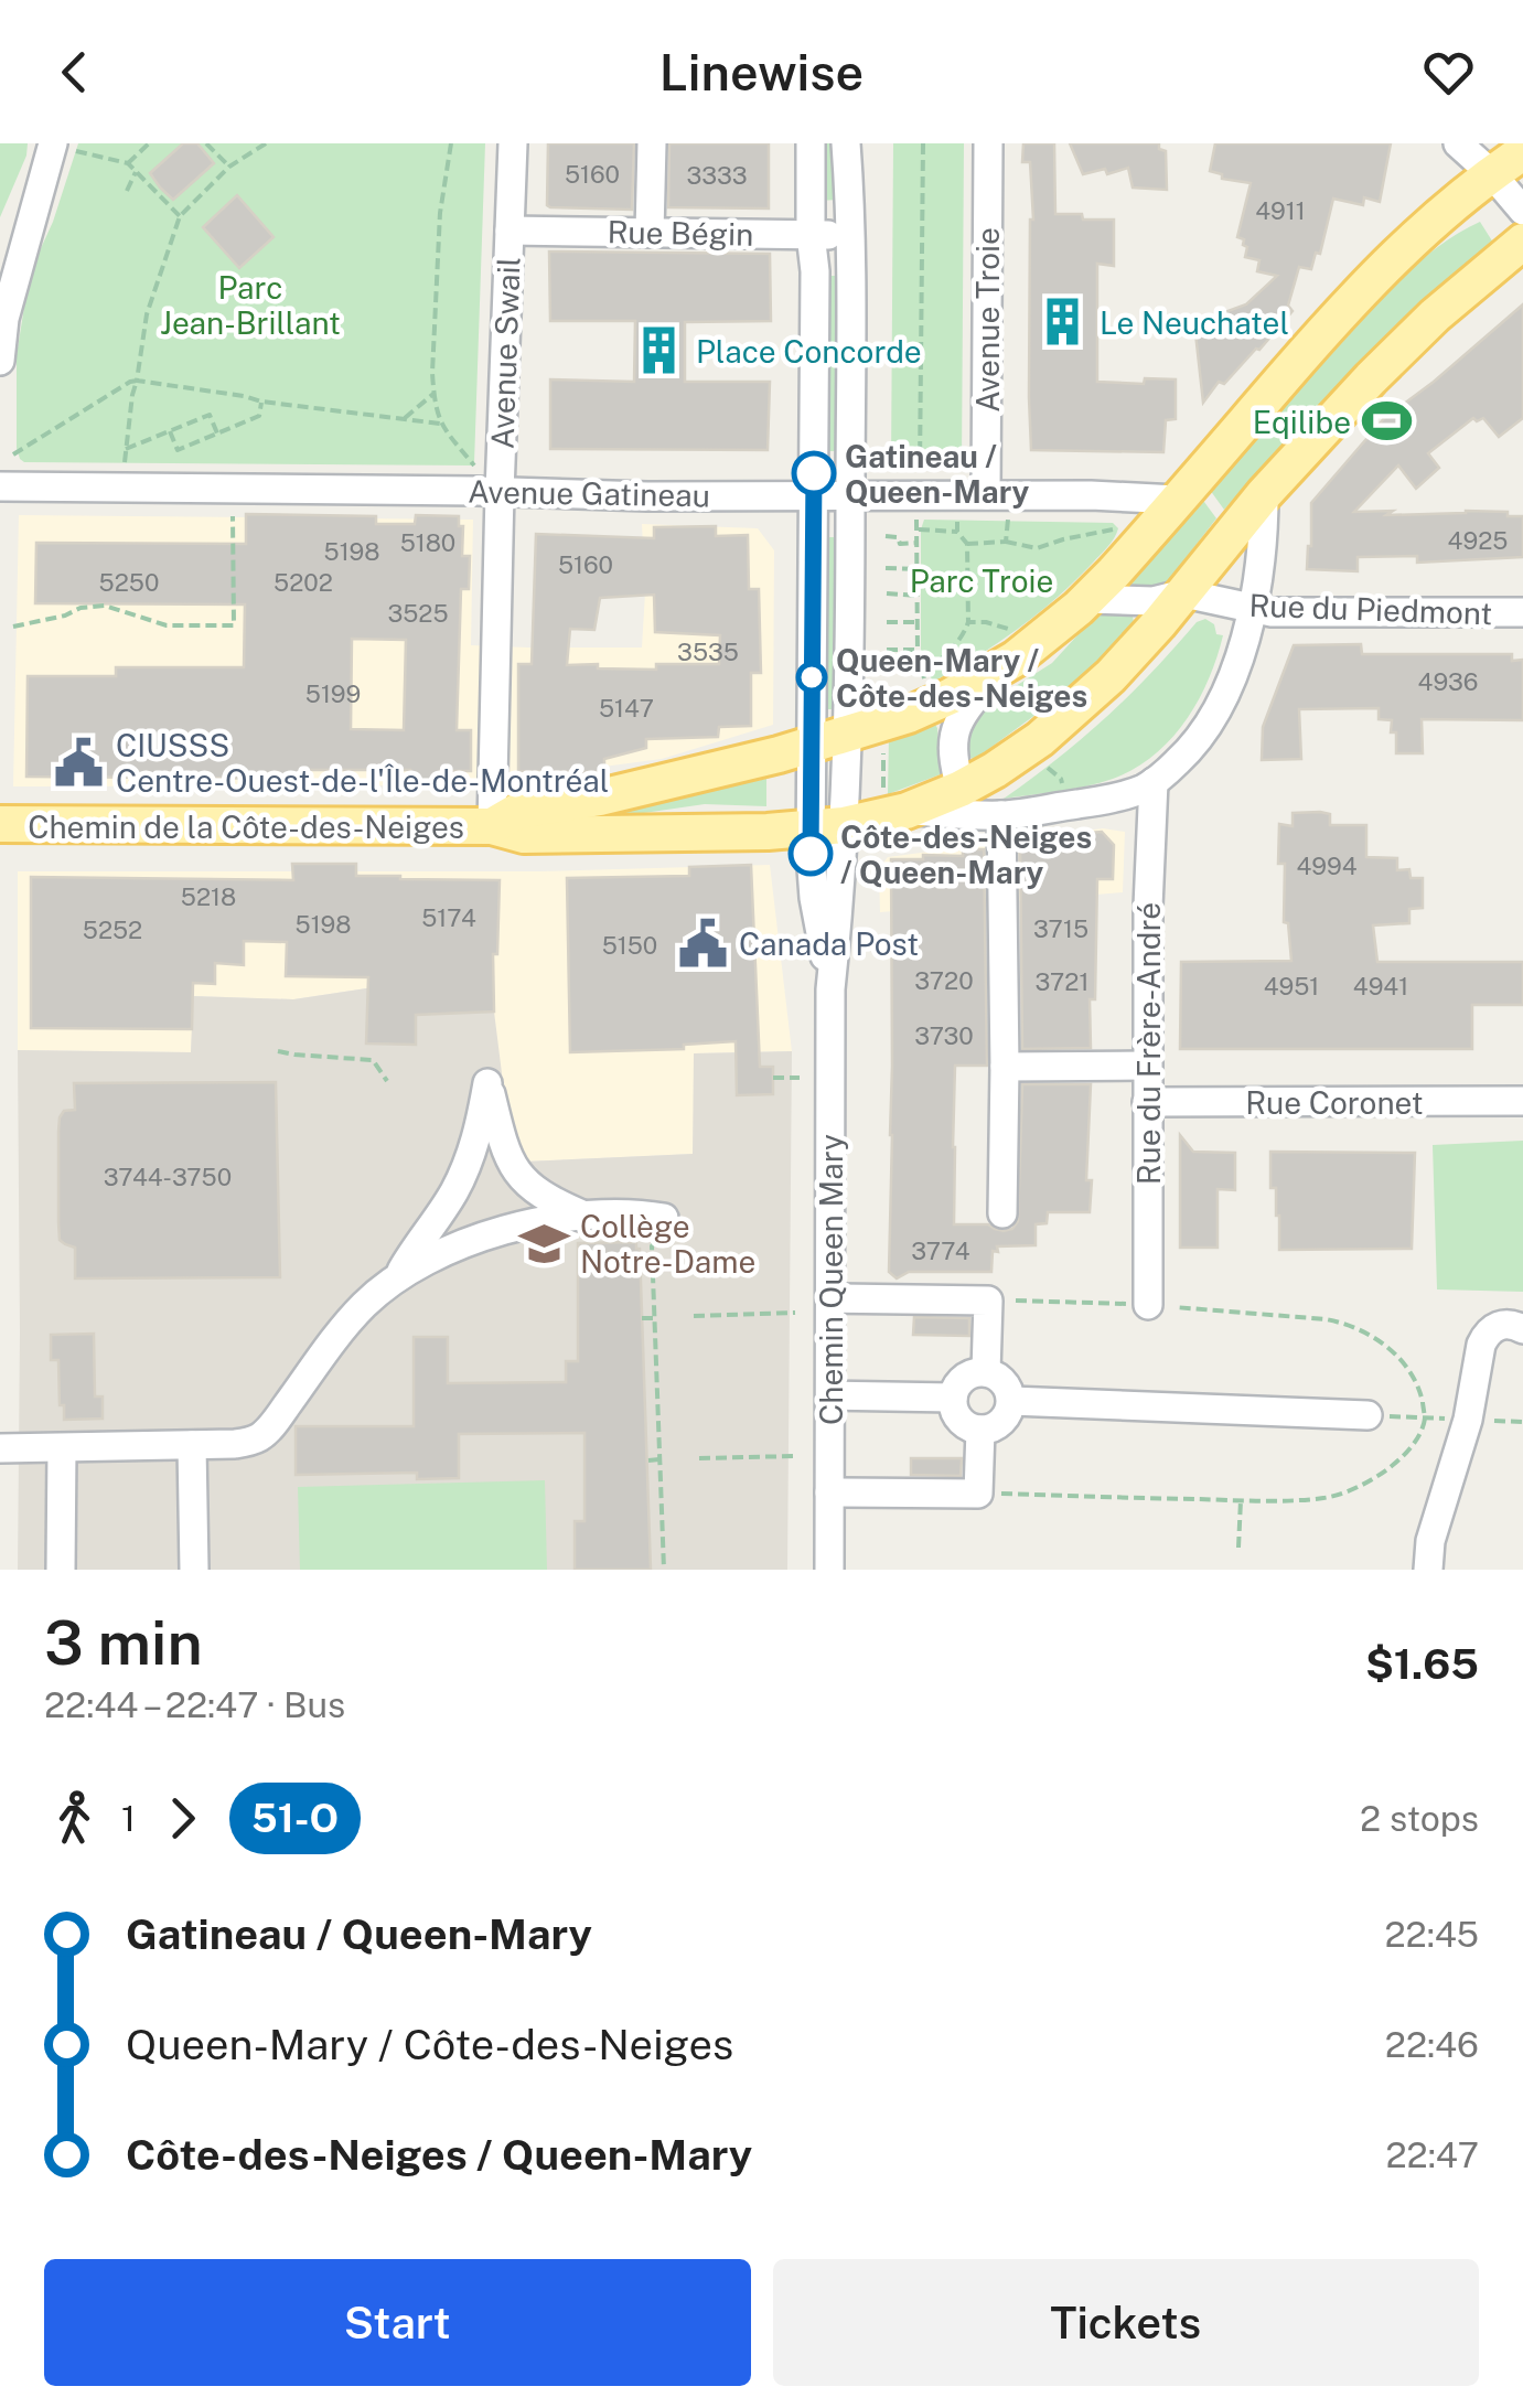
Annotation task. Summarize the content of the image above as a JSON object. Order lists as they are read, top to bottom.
{
  "streets": {
    "main road": ["Chemin de la Côte-des-Neiges"],
    "street": [
      "Rue Bégin",
      "Avenue Troie",
      "Avenue Swail",
      "Avenue Gatineau",
      "Rue du Piedmont",
      "Rue du Frère-André",
      "Rue Coronet",
      "Chemin Queen Mary"
    ]
  },
  "crossings": [
    ["Rue Bégin", "Avenue Swail"],
    ["Rue Bégin", "Chemin Queen Mary"],
    ["Avenue Troie", "Avenue Gatineau"],
    ["Avenue Swail", "Avenue Gatineau"],
    ["Avenue Swail", "Chemin de la Côte-des-Neiges"],
    ["Avenue Gatineau", "Chemin de la Côte-des-Neiges"],
    ["Avenue Gatineau", "Chemin Queen Mary"],
    ["Rue du Piedmont", "Chemin de la Côte-des-Neiges"],
    ["Chemin de la Côte-des-Neiges", "Rue du Frère-André"],
    ["Chemin de la Côte-des-Neiges", "Chemin Queen Mary"],
    ["Rue du Frère-André", "Rue Coronet"]
  ],
  "parks": ["Parc Jean-Brillant", "Parc Troie"],
  "places": {
    "building": ["Le Neuchatel", "Place Concorde"],
    "sports": ["Eqilibe"],
    "other": ["Gatineau / Queen-Mary", "Queen-Mary / Côte-des-Neiges", "Côte-des-Neiges / Queen-Mary"],
    "public building": ["CIUSSS Centre-Ouest-de-l'Île-de-Montréal", "Canada Post"],
    "school or university": ["Collège Notre-Dame"]
  },
  "lines": ["bus line 51-O"],
  "house_numbers": [
    "5160",
    "3333",
    "4911",
    "4925",
    "5180",
    "5198",
    "5160",
    "5250",
    "5202",
    "3525",
    "3535",
    "4936",
    "5199",
    "5147",
    "4994",
    "5218",
    "5174",
    "5198",
    "3715",
    "5252",
    "5150",
    "3720",
    "3721",
    "4951",
    "4941",
    "3730",
    "3744-3750",
    "3774"
  ],
  "page": {
    "header": "Linewise",
    "heading": ["3 min", "22:44 – 22:47 · Bus", "$1.65"],
    "legs": ["1", "51-O", "2 stops"],
    "list": [
      {
        "name": "Gatineau / Queen-Mary",
        "value": "22:45"
      },
      {
        "name": "Queen-Mary / Côte-des-Neiges",
        "value": "22:46"
      },
      {
        "name": "Côte-des-Neiges / Queen-Mary",
        "value": "22:47"
      }
    ],
    "buttons": ["Start", "Tickets"]
  }
}
